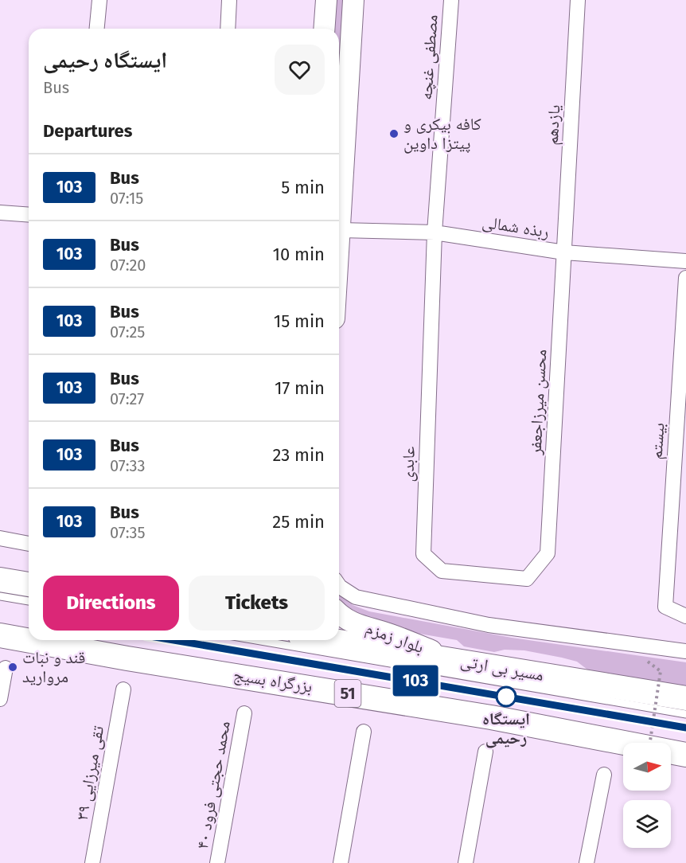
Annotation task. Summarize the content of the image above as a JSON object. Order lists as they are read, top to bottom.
{
  "streets": {
    "highway": ["بزرگراه بسیج", "51"],
    "main road": ["بلوار زمزم"],
    "street": [
      "مصطفی غنچه",
      "یازدهم",
      "ربذه شمالی",
      "محسن میرزاجعفر",
      "بیستم",
      "عابدی",
      "تقی میرزایی ۳۹",
      "محمد حجتی فرود ۴۰"
    ],
    "lane": ["مسیر بی ارتی"]
  },
  "crossings": [
    ["مصطفی غنچه", "ربذه شمالی"],
    ["مصطفی غنچه", "عابدی"],
    ["یازدهم", "ربذه شمالی"],
    ["یازدهم", "محسن میرزاجعفر"],
    ["ربذه شمالی", "محسن میرزاجعفر"],
    ["ربذه شمالی", "عابدی"],
    ["محسن میرزاجعفر", "عابدی"]
  ],
  "places": ["کافه بیکری و پیتزا داوین", "قند و نبات مروارید", "ایستگاه رحیمی"],
  "lines": ["bus line 103"],
  "north": "right",
  "page": {
    "on_map": "103",
    "heading": [
      ["ایستگاه رحیمی", "Bus"],
      "Departures"
    ],
    "list": [
      {
        "mark": "103",
        "name": "Bus",
        "note": "07:15",
        "value": "5 min"
      },
      {
        "mark": "103",
        "name": "Bus",
        "note": "07:20",
        "value": "10 min"
      },
      {
        "mark": "103",
        "name": "Bus",
        "note": "07:25",
        "value": "15 min"
      },
      {
        "mark": "103",
        "name": "Bus",
        "note": "07:27",
        "value": "17 min"
      },
      {
        "mark": "103",
        "name": "Bus",
        "note": "07:33",
        "value": "23 min"
      },
      {
        "mark": "103",
        "name": "Bus",
        "note": "07:35",
        "value": "25 min"
      }
    ],
    "buttons": ["Directions", "Tickets"]
  }
}
